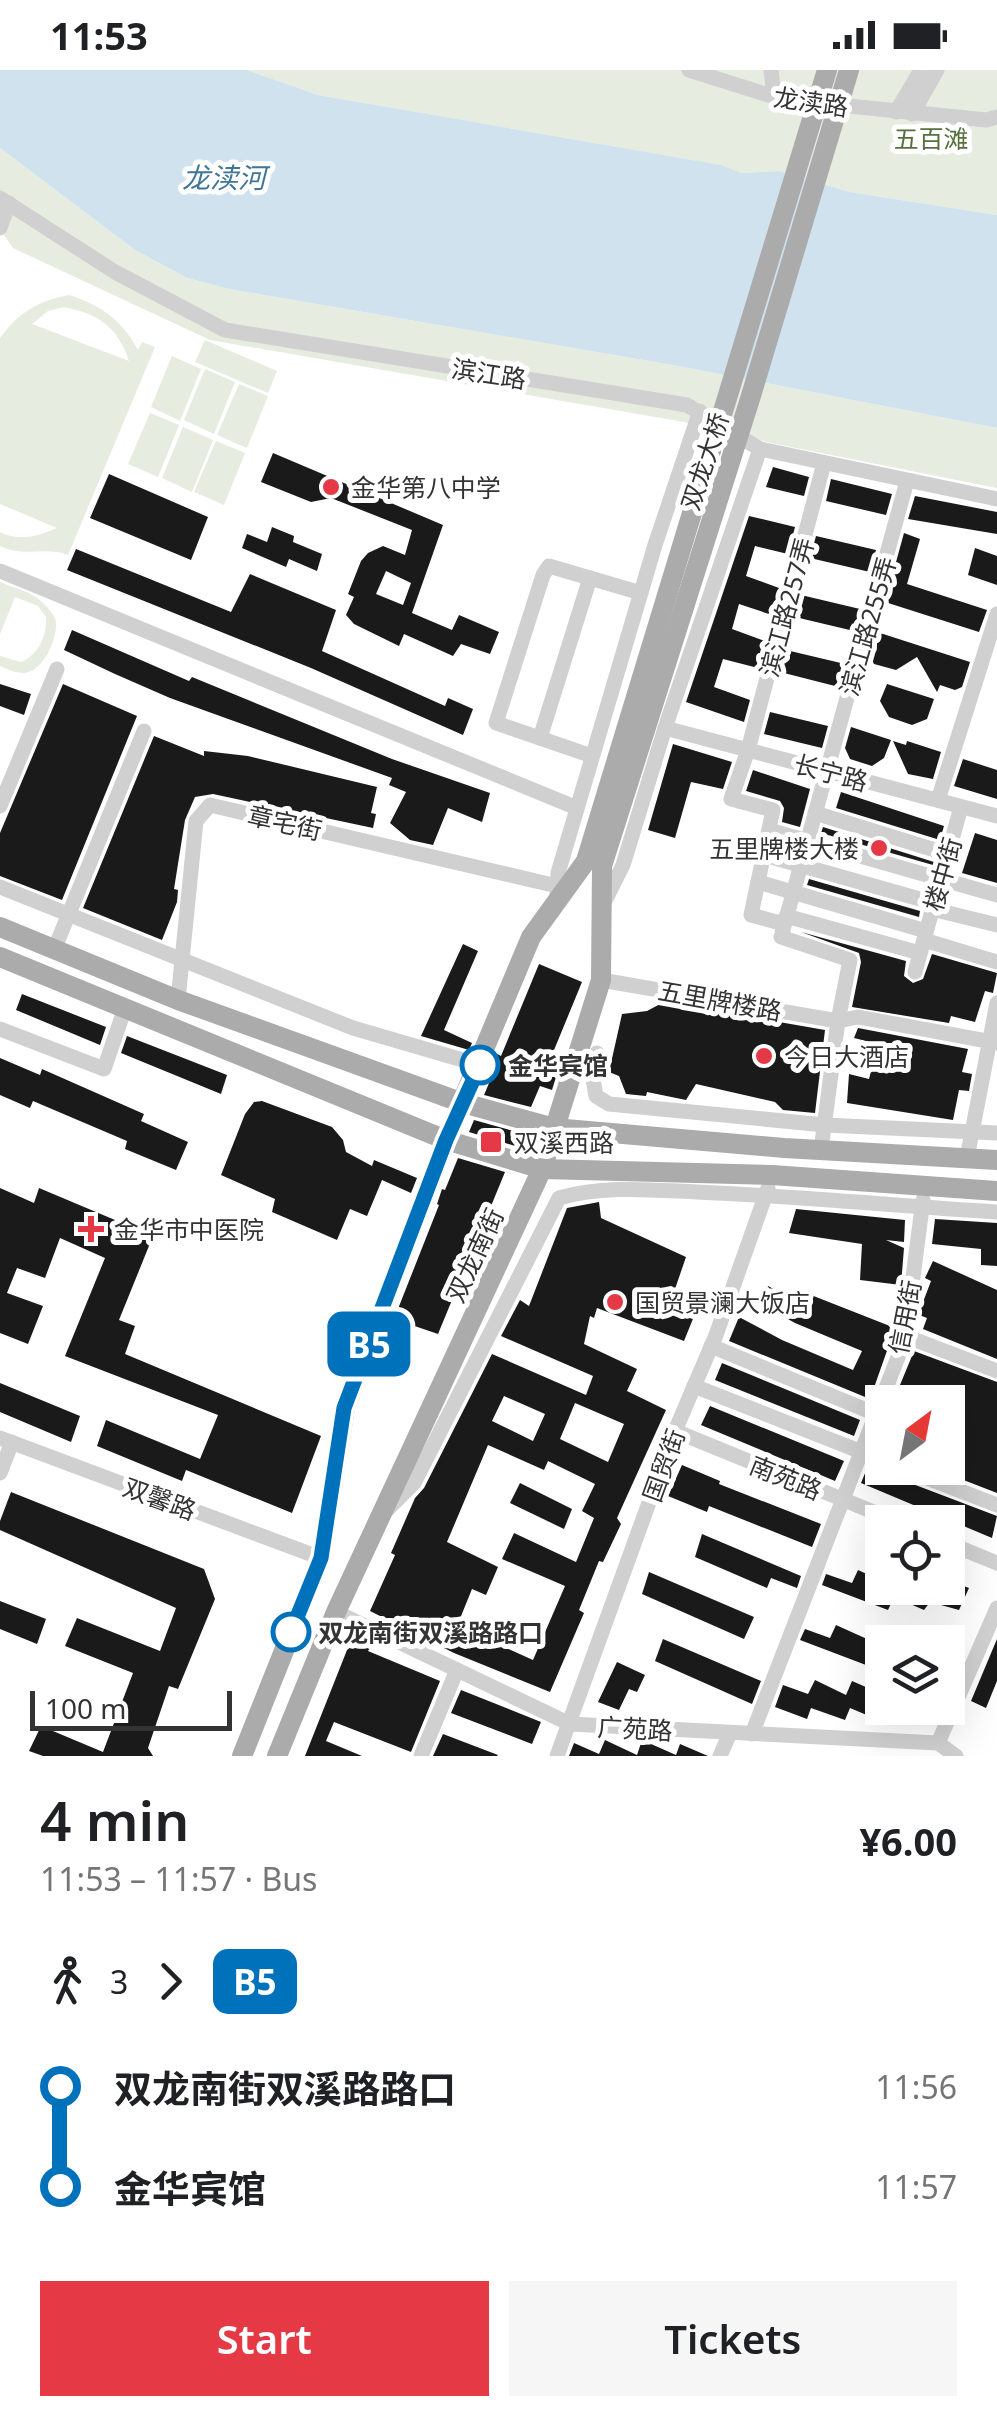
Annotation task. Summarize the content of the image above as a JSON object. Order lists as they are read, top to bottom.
{
  "streets": {
    "main road": ["双龙大桥", "双龙南街"],
    "street": [
      "龙渎路",
      "滨江路",
      "滨江路257弄",
      "滨江路255弄",
      "长宁路",
      "章宅街",
      "楼中街",
      "五里牌楼路",
      "信用街",
      "国贸街",
      "南苑路",
      "双馨路",
      "广苑路"
    ]
  },
  "crossings": [
    ["滨江路", "滨江路257弄"],
    ["滨江路", "滨江路255弄"],
    ["双龙大桥", "双龙南街"],
    ["滨江路257弄", "长宁路"],
    ["滨江路255弄", "长宁路"],
    ["长宁路", "楼中街"],
    ["五里牌楼路", "双龙南街"],
    ["双龙南街", "广苑路"],
    ["信用街", "南苑路"],
    ["信用街", "广苑路"],
    ["国贸街", "南苑路"],
    ["国贸街", "广苑路"]
  ],
  "water": ["龙渎河"],
  "parks": ["五百滩"],
  "places": {
    "other": [
      "金华第八中学",
      "五里牌楼大楼",
      "今日大酒店",
      "金华宾馆",
      "国贸景澜大饭店",
      "双龙南街双溪路路口"
    ],
    "transit": ["双溪西路"],
    "health": ["金华市中医院"]
  },
  "lines": ["bus line B5"],
  "scale_bar": "100 m",
  "north": "top right",
  "page": {
    "status": "11:53",
    "on_map": "B5",
    "scale": "100 m",
    "heading": ["4 min", "11:53 – 11:57 · Bus", "¥6.00"],
    "legs": ["3", "B5"],
    "list": [
      {
        "name": "双龙南街双溪路路口",
        "value": "11:56"
      },
      {
        "name": "金华宾馆",
        "value": "11:57"
      }
    ],
    "buttons": ["Start", "Tickets"]
  }
}
